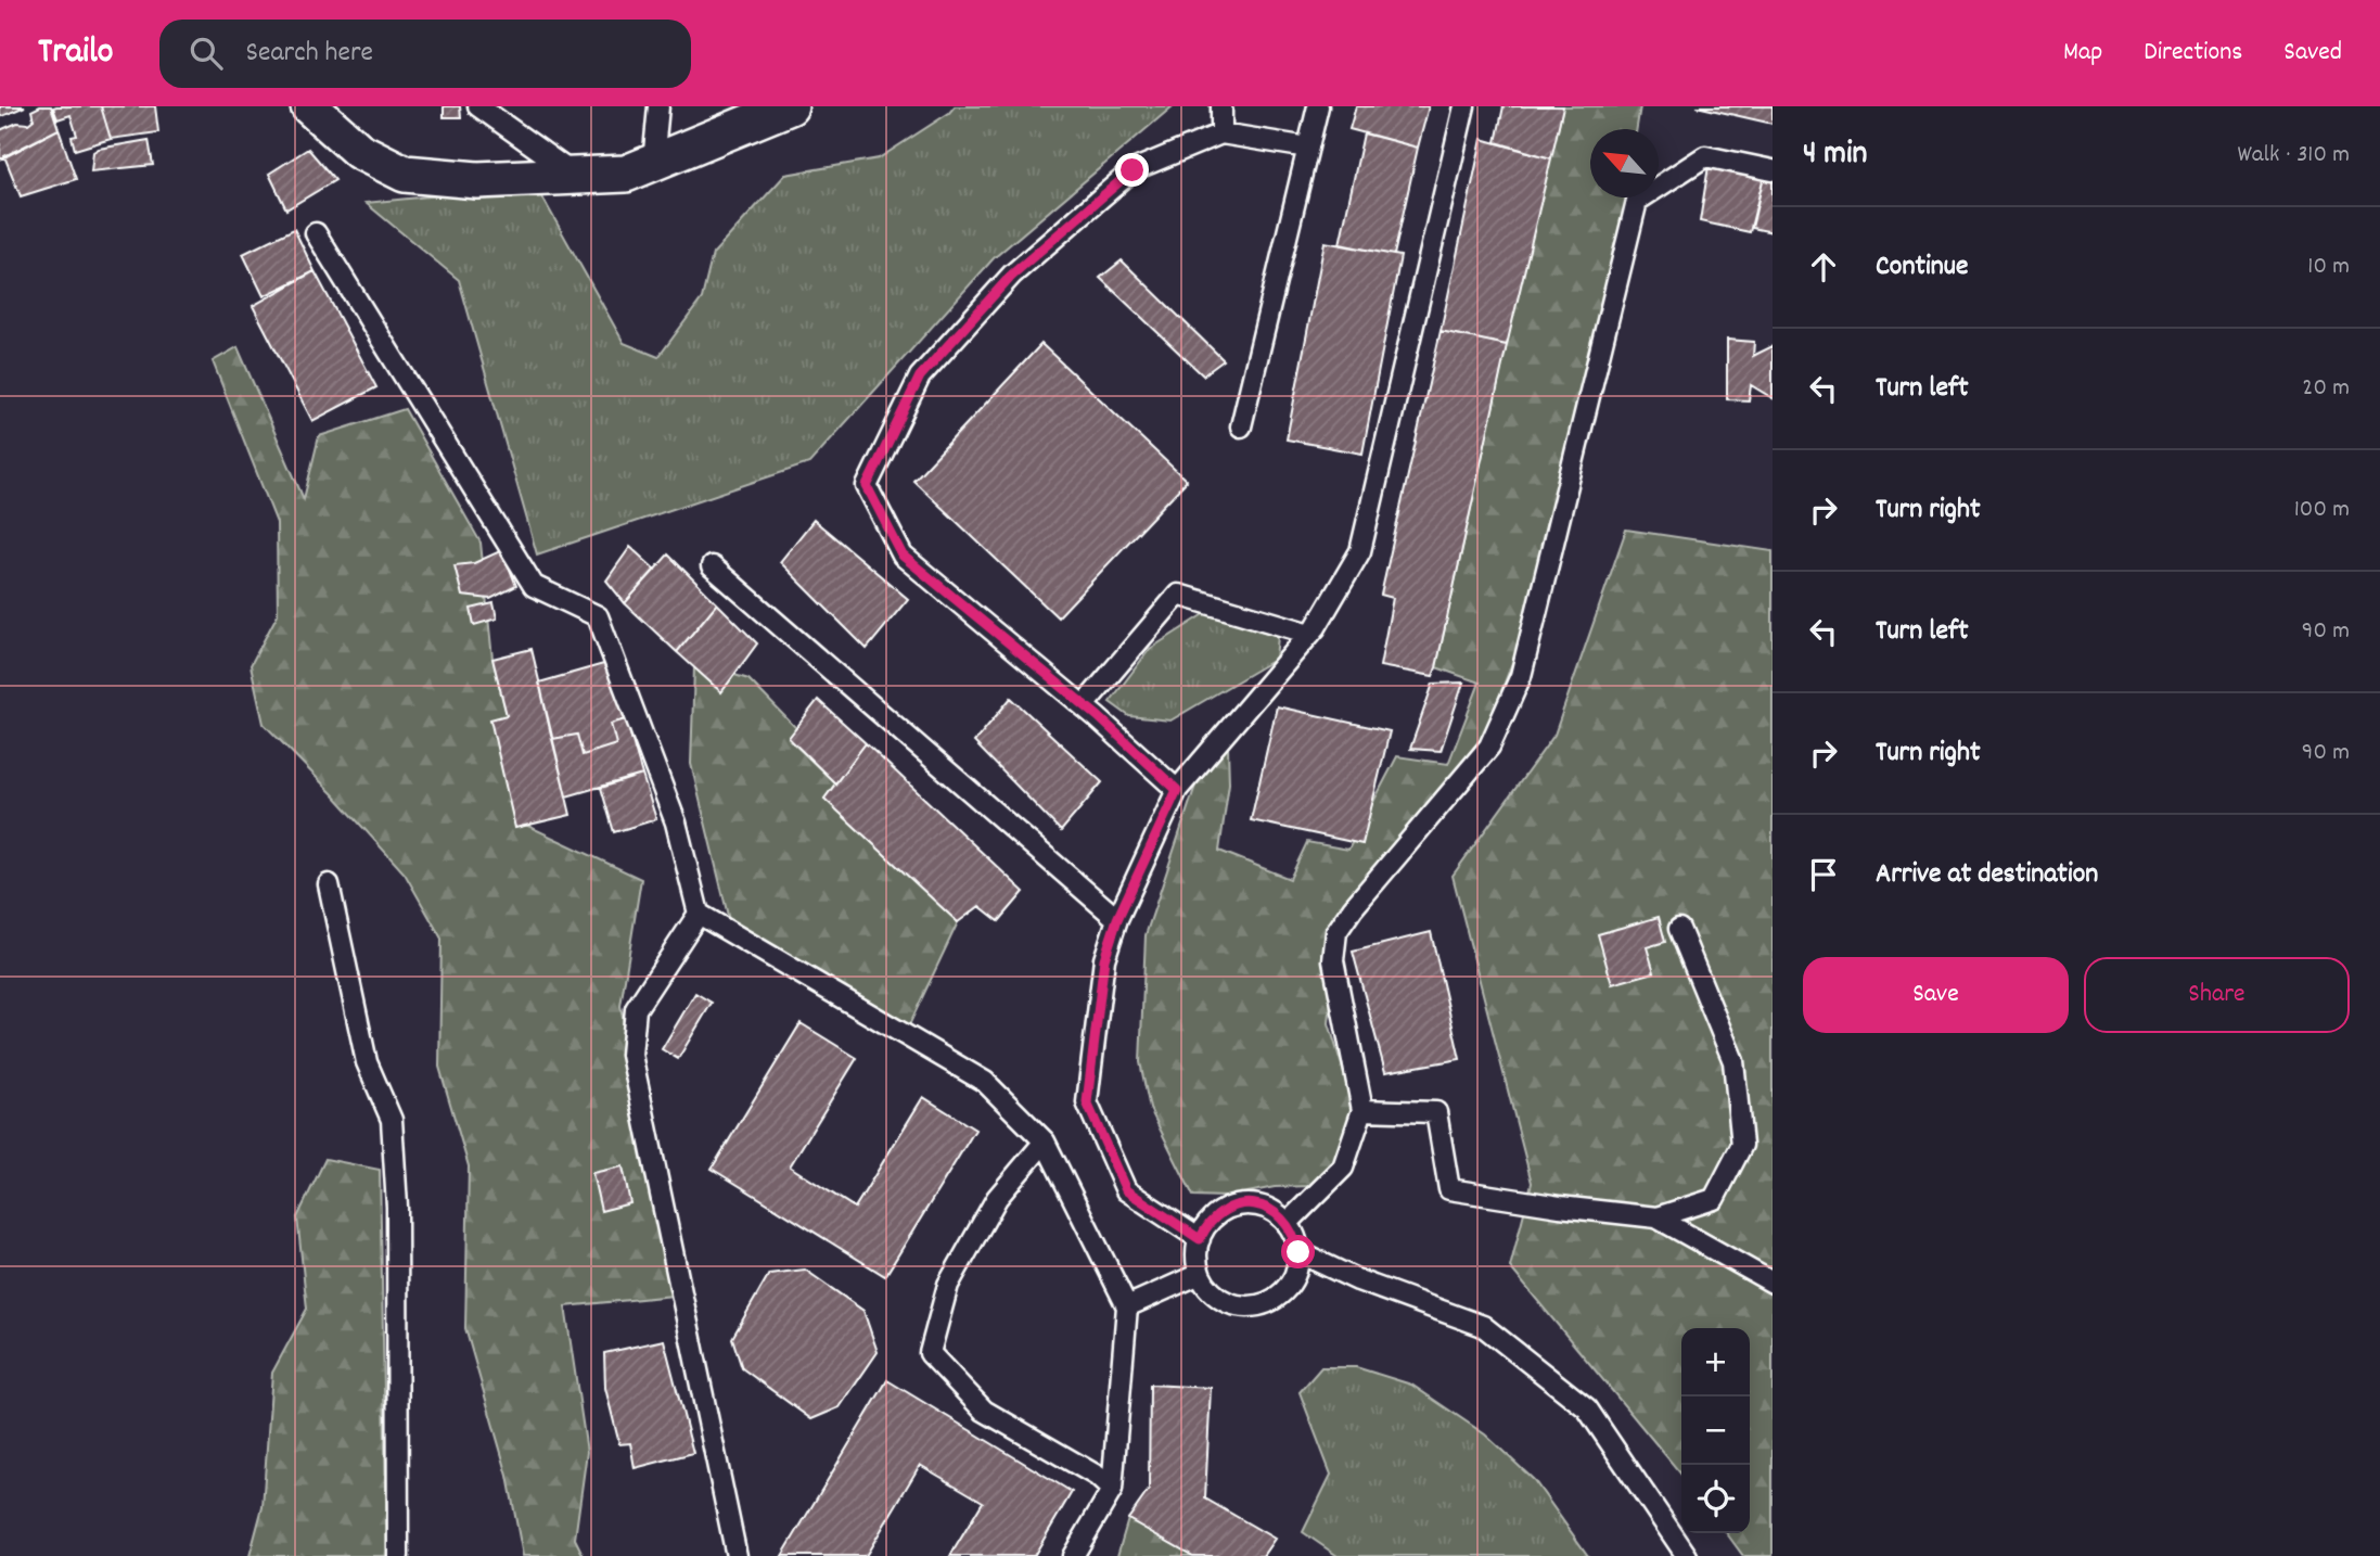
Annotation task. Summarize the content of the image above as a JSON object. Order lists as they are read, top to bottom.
{
  "north": "top left",
  "page": {
    "header": "Trailo",
    "search": "Search here",
    "nav": ["Map", "Directions", "Saved"],
    "heading": ["4 min", "Walk · 310 m"],
    "list": [
      ["Continue", "10 m"],
      ["Turn left", "20 m"],
      ["Turn right", "100 m"],
      ["Turn left", "90 m"],
      ["Turn right", "90 m"],
      "Arrive at destination"
    ],
    "buttons": ["Save", "Share"],
    "map_buttons": ["+", "−"]
  }
}
